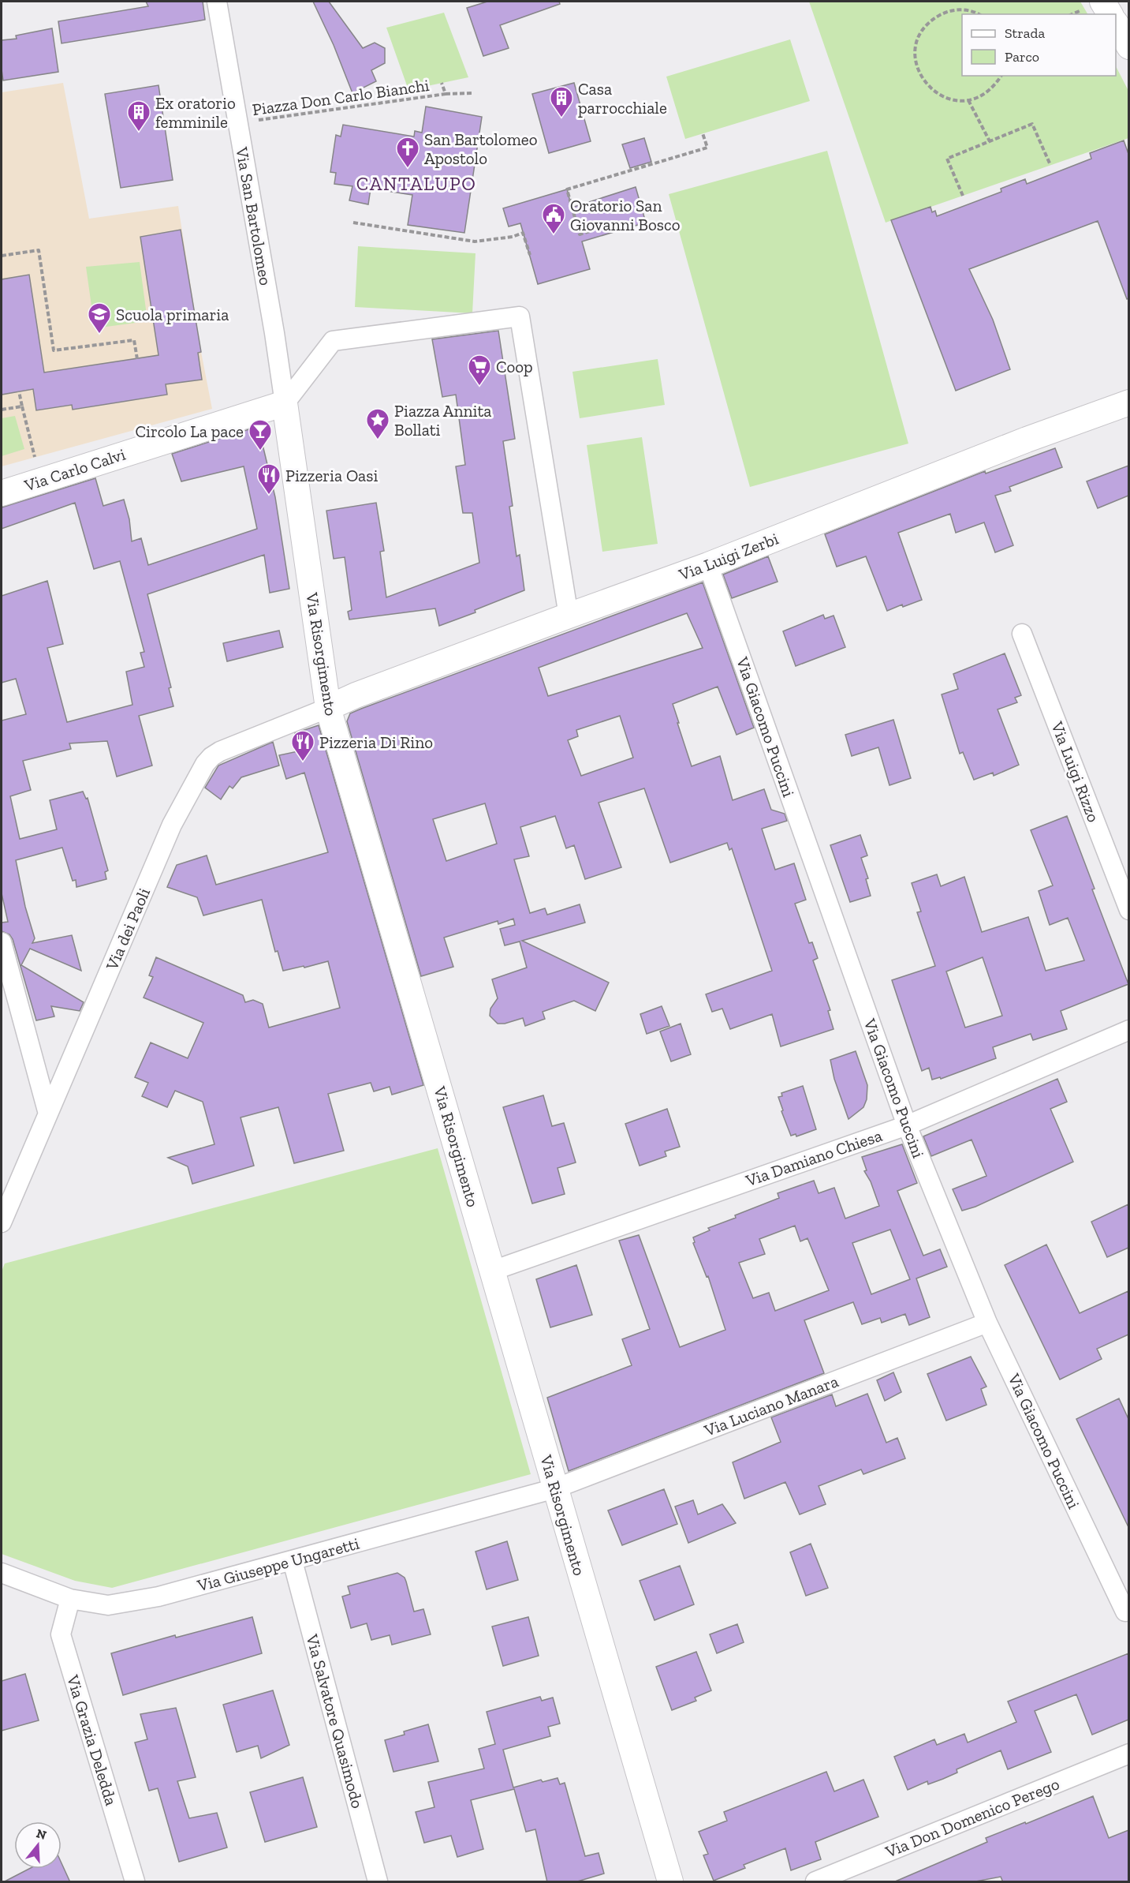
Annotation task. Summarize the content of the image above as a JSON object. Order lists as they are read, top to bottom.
{
  "streets": {
    "street": [
      "Via San Bartolomeo",
      "Via Carlo Calvi",
      "Via Luigi Zerbi",
      "Via Risorgimento",
      "Via Giacomo Puccini",
      "Via Luigi Rizzo",
      "Via dei Paoli",
      "Via Damiano Chiesa",
      "Via Luciano Manara",
      "Via Giuseppe Ungaretti",
      "Via Salvatore Quasimodo",
      "Via Grazia Deledda",
      "Via Don Domenico Perego"
    ],
    "path": ["Piazza Don Carlo Bianchi"]
  },
  "crossings": [
    ["Piazza Don Carlo Bianchi", "Via San Bartolomeo"],
    ["Via San Bartolomeo", "Via Carlo Calvi"],
    ["Via San Bartolomeo", "Via Risorgimento"],
    ["Via Carlo Calvi", "Via Risorgimento"],
    ["Via Luigi Zerbi", "Via Risorgimento"],
    ["Via Luigi Zerbi", "Via Giacomo Puccini"],
    ["Via Luigi Zerbi", "Via dei Paoli"],
    ["Via Risorgimento", "Via dei Paoli"],
    ["Via Risorgimento", "Via Damiano Chiesa"],
    ["Via Risorgimento", "Via Luciano Manara"],
    ["Via Risorgimento", "Via Giuseppe Ungaretti"],
    ["Via Giacomo Puccini", "Via Damiano Chiesa"],
    ["Via Giacomo Puccini", "Via Luciano Manara"],
    ["Via Luciano Manara", "Via Giuseppe Ungaretti"],
    ["Via Giuseppe Ungaretti", "Via Salvatore Quasimodo"],
    ["Via Giuseppe Ungaretti", "Via Grazia Deledda"]
  ],
  "districts": ["CANTALUPO"],
  "places": {
    "building": ["Casa parrocchiale", "Ex oratorio femminile"],
    "church": ["San Bartolomeo Apostolo"],
    "public building": ["Oratorio San Giovanni Bosco"],
    "school or university": ["Scuola primaria"],
    "supermarket": ["Coop"],
    "place": ["Piazza Annita Bollati"],
    "bar": ["Circolo La pace"],
    "restaurant": ["Pizzeria Oasi", "Pizzeria Di Rino"]
  },
  "legend": ["Strada", "Parco"],
  "north": "top"
}
